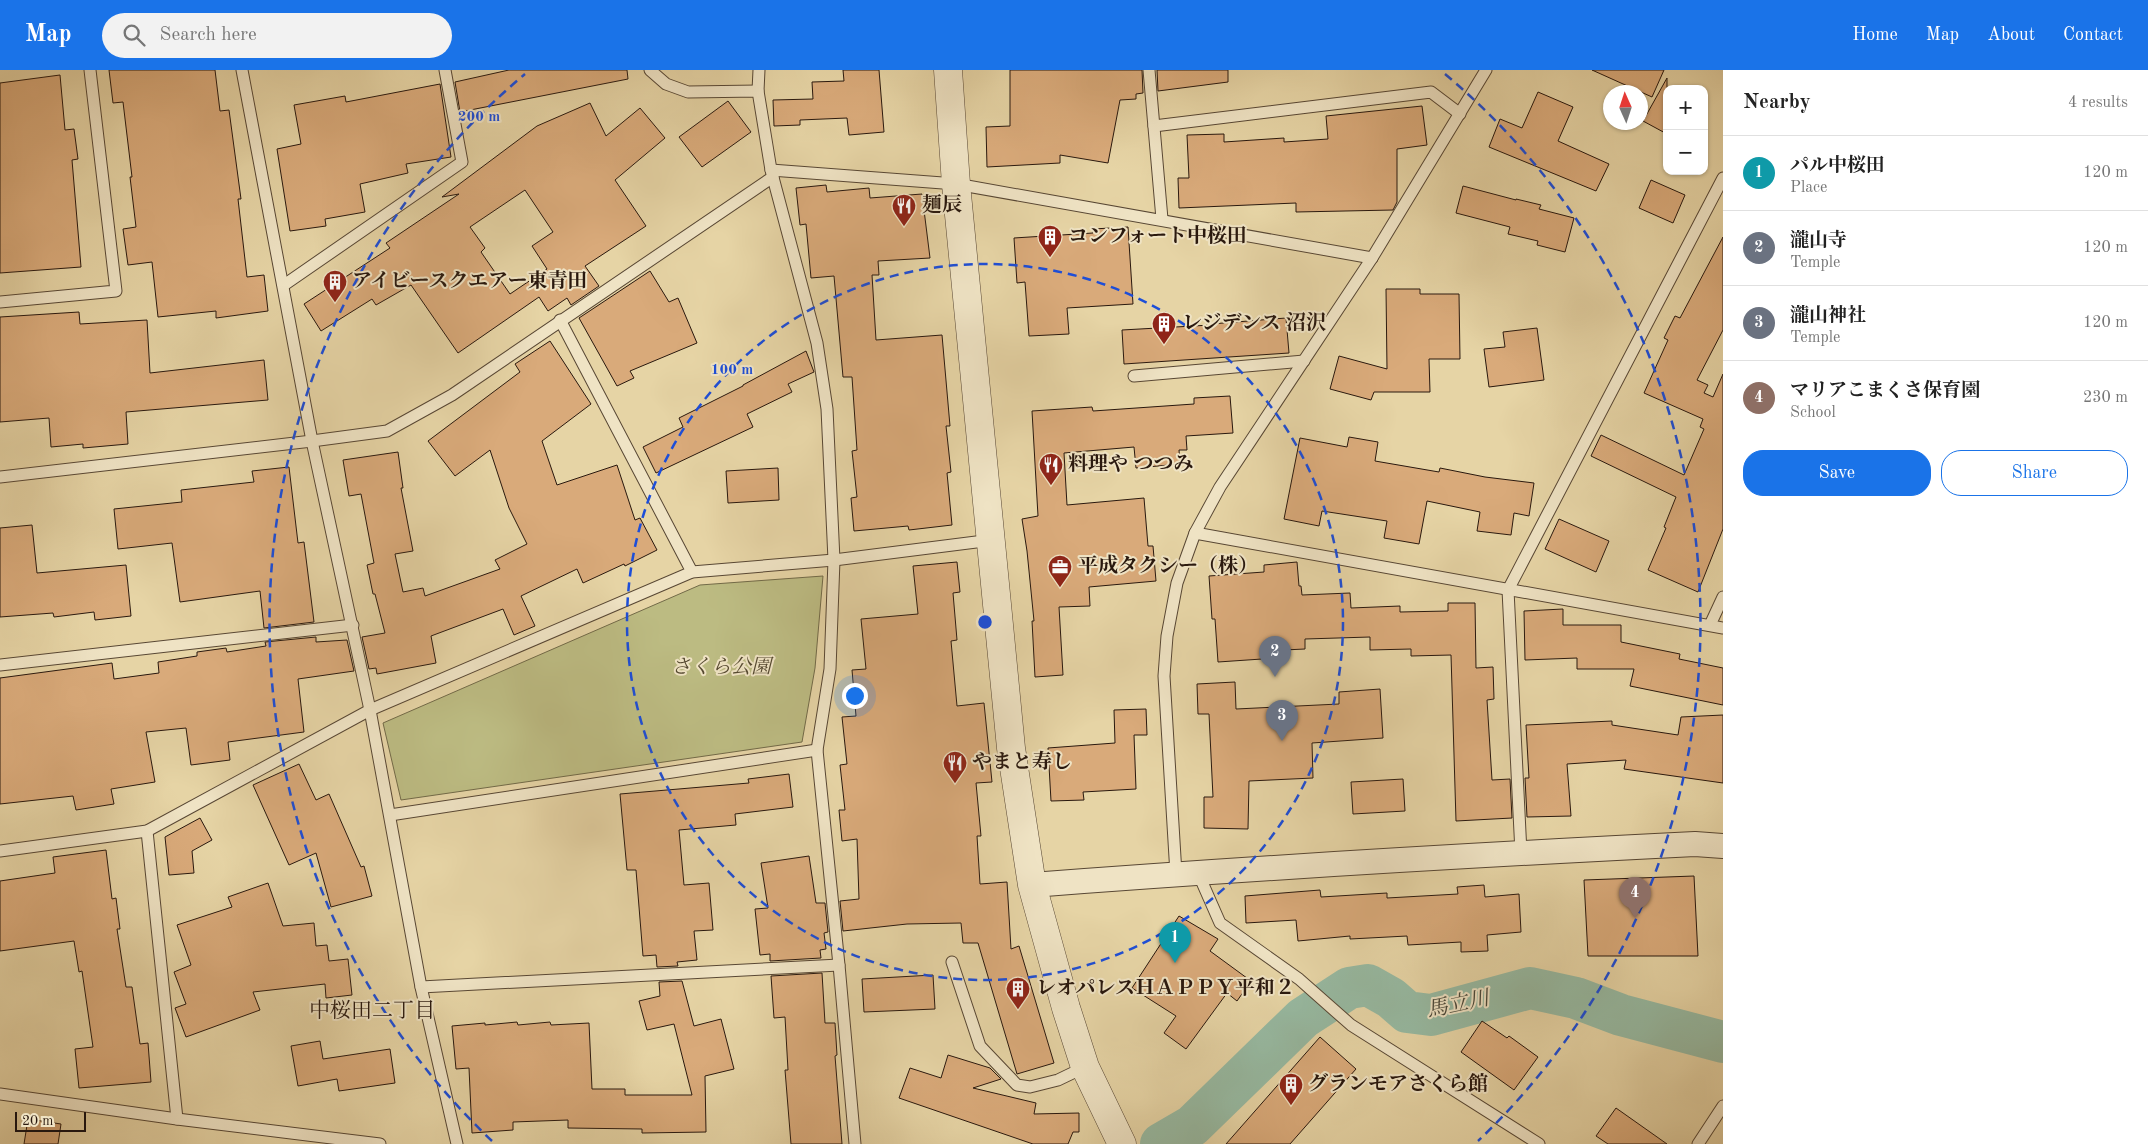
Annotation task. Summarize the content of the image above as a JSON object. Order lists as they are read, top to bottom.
{
  "districts": ["中桜田二丁目"],
  "water": ["馬立川"],
  "parks": ["さくら公園"],
  "places": {
    "restaurant": ["麺辰", "料理や つつみ", "やまと寿し"],
    "building": [
      "コンフォート中桜田",
      "アイビースクエアー東青田",
      "レジデンス 沼沢",
      "レオパレスＨＡＰＰＹ平和２",
      "グランモアさくら館"
    ],
    "office": ["平成タクシー（株）"]
  },
  "scale_bar": "20 m",
  "north": "top",
  "page": {
    "header": "Map",
    "search": "Search here",
    "nav": [
      "Home",
      "Map",
      "About",
      "Contact"
    ],
    "heading": ["Nearby", "4 results"],
    "map_buttons": ["+", "−"],
    "list": [
      {
        "mark": "1",
        "name": "パル中桜田",
        "note": "Place",
        "value": "120 m"
      },
      {
        "mark": "2",
        "name": "瀧山寺",
        "note": "Temple",
        "value": "120 m"
      },
      {
        "mark": "3",
        "name": "瀧山神社",
        "note": "Temple",
        "value": "120 m"
      },
      {
        "mark": "4",
        "name": "マリアこまくさ保育園",
        "note": "School",
        "value": "230 m"
      }
    ],
    "buttons": ["Save", "Share"],
    "pins": [
      "2",
      "3",
      "4",
      "1"
    ],
    "scale": "20 m"
  },
  "rings": ["200 m", "100 m"]
}
